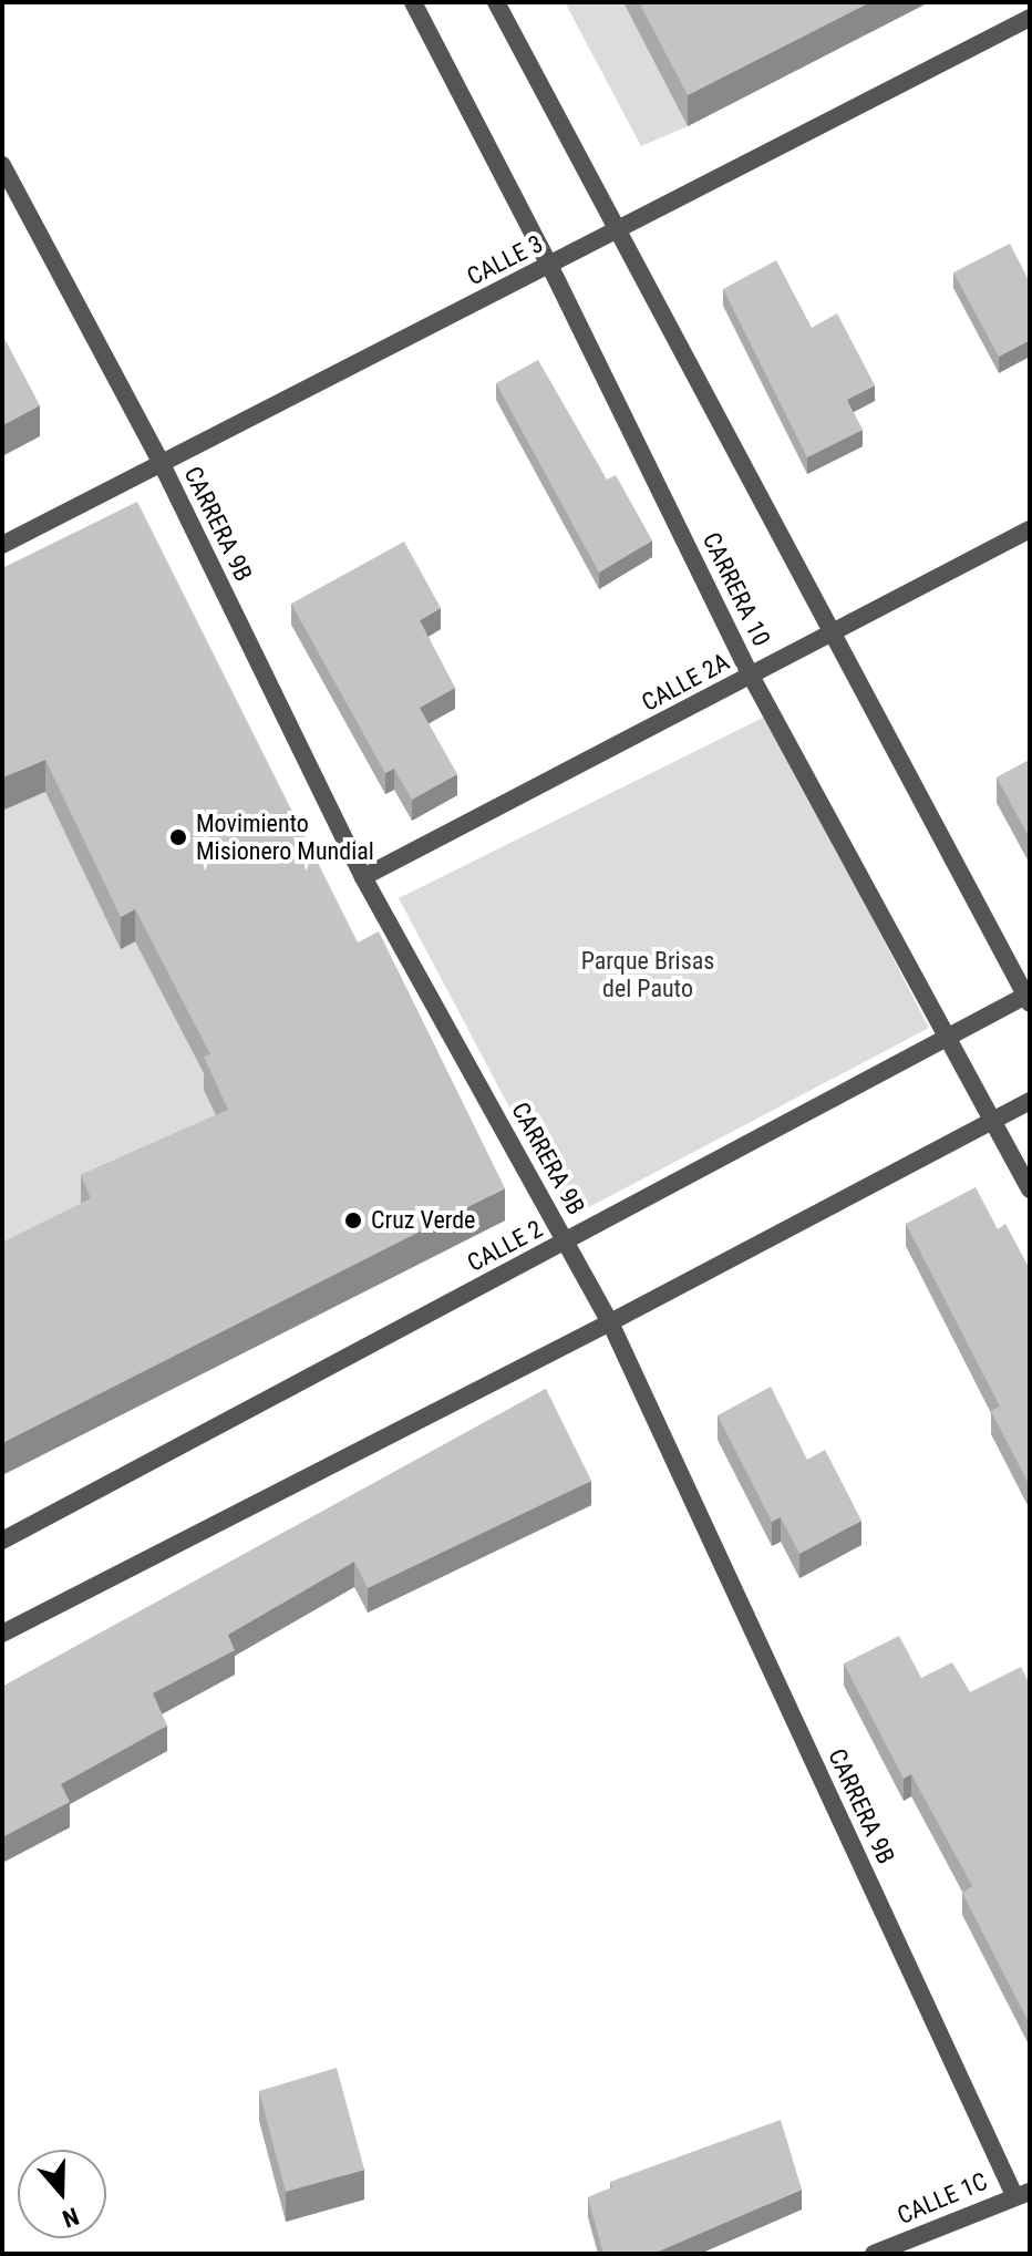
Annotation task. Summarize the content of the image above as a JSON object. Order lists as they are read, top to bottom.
{
  "streets": {
    "street": [
      "CALLE 3",
      "CARRERA 9B",
      "CARRERA 10",
      "CALLE 2A",
      "CALLE 2",
      "CALLE 1C"
    ]
  },
  "crossings": [
    ["CALLE 3", "CARRERA 9B"],
    ["CALLE 3", "CARRERA 10"],
    ["CARRERA 9B", "CALLE 2A"],
    ["CARRERA 9B", "CALLE 2"],
    ["CARRERA 9B", "CALLE 1C"],
    ["CARRERA 10", "CALLE 2A"],
    ["CARRERA 10", "CALLE 2"]
  ],
  "parks": ["Parque Brisas del Pauto"],
  "places": ["Movimiento Misionero Mundial", "Cruz Verde"],
  "north": "bottom"
}
